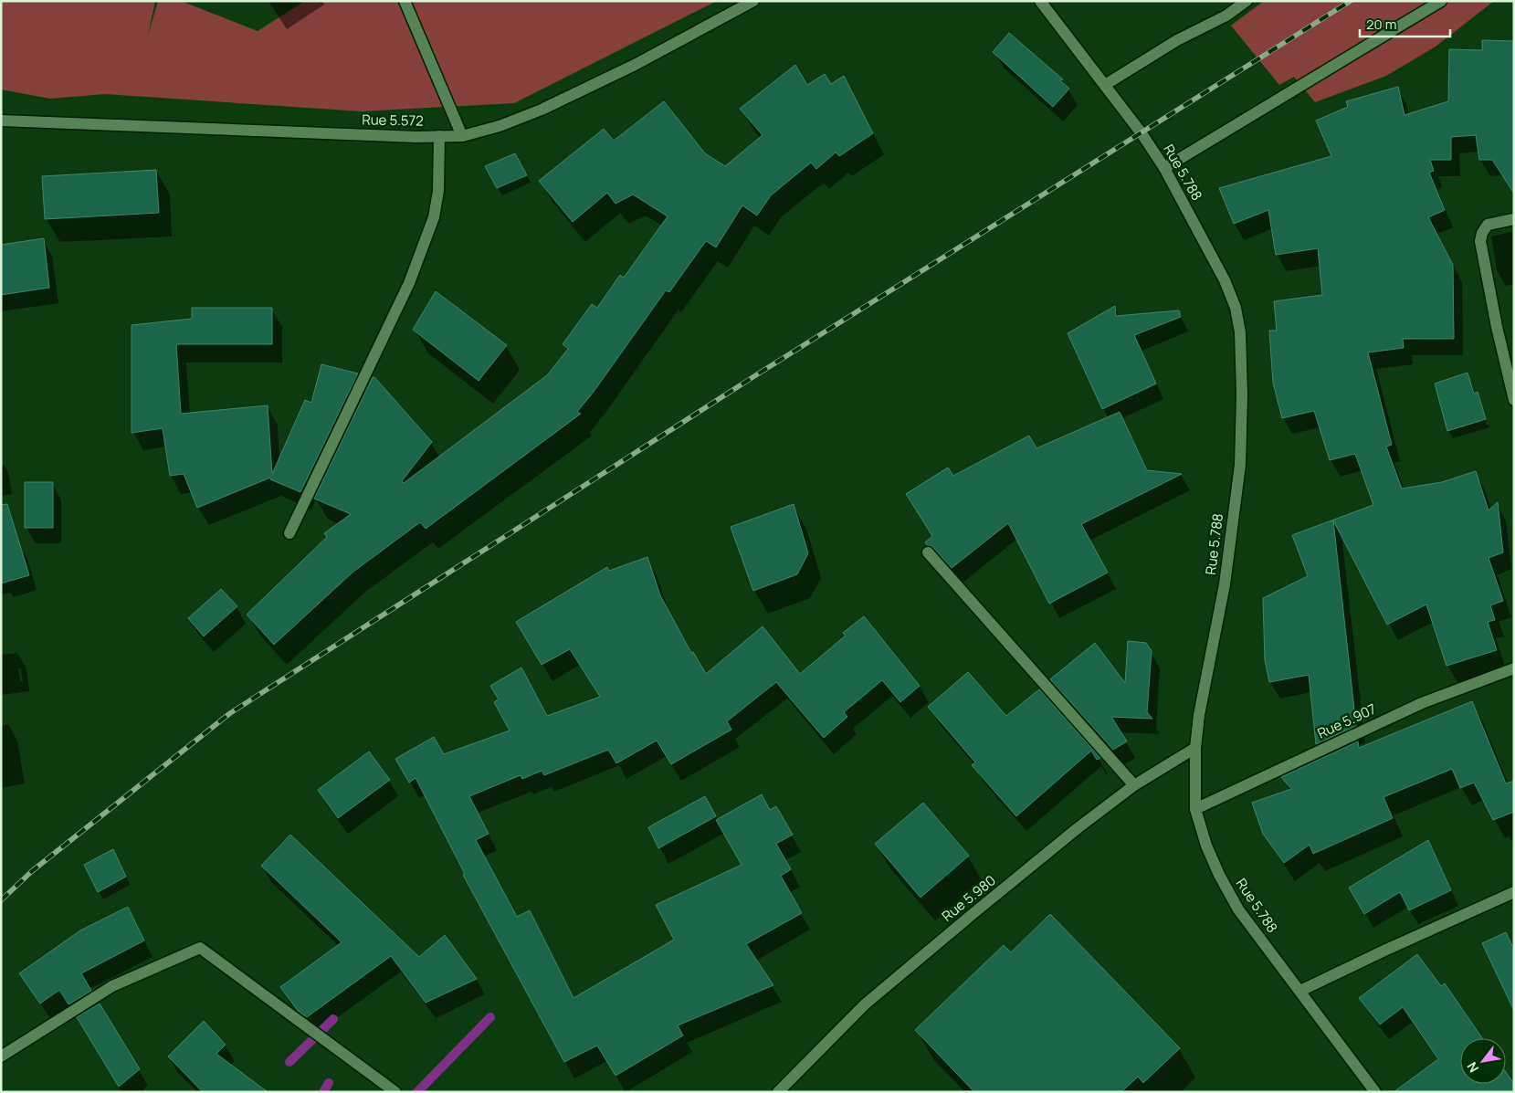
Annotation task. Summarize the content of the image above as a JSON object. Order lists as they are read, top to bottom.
{
  "streets": {
    "street": [
      "Rue 5.572",
      "Rue 5.788",
      "Rue 5.907",
      "Rue 5.980"
    ]
  },
  "crossings": [
    ["Rue 5.788", "Rue 5.907"],
    ["Rue 5.788", "Rue 5.980"]
  ],
  "scale_bar": "20 m",
  "north": "bottom left"
}
